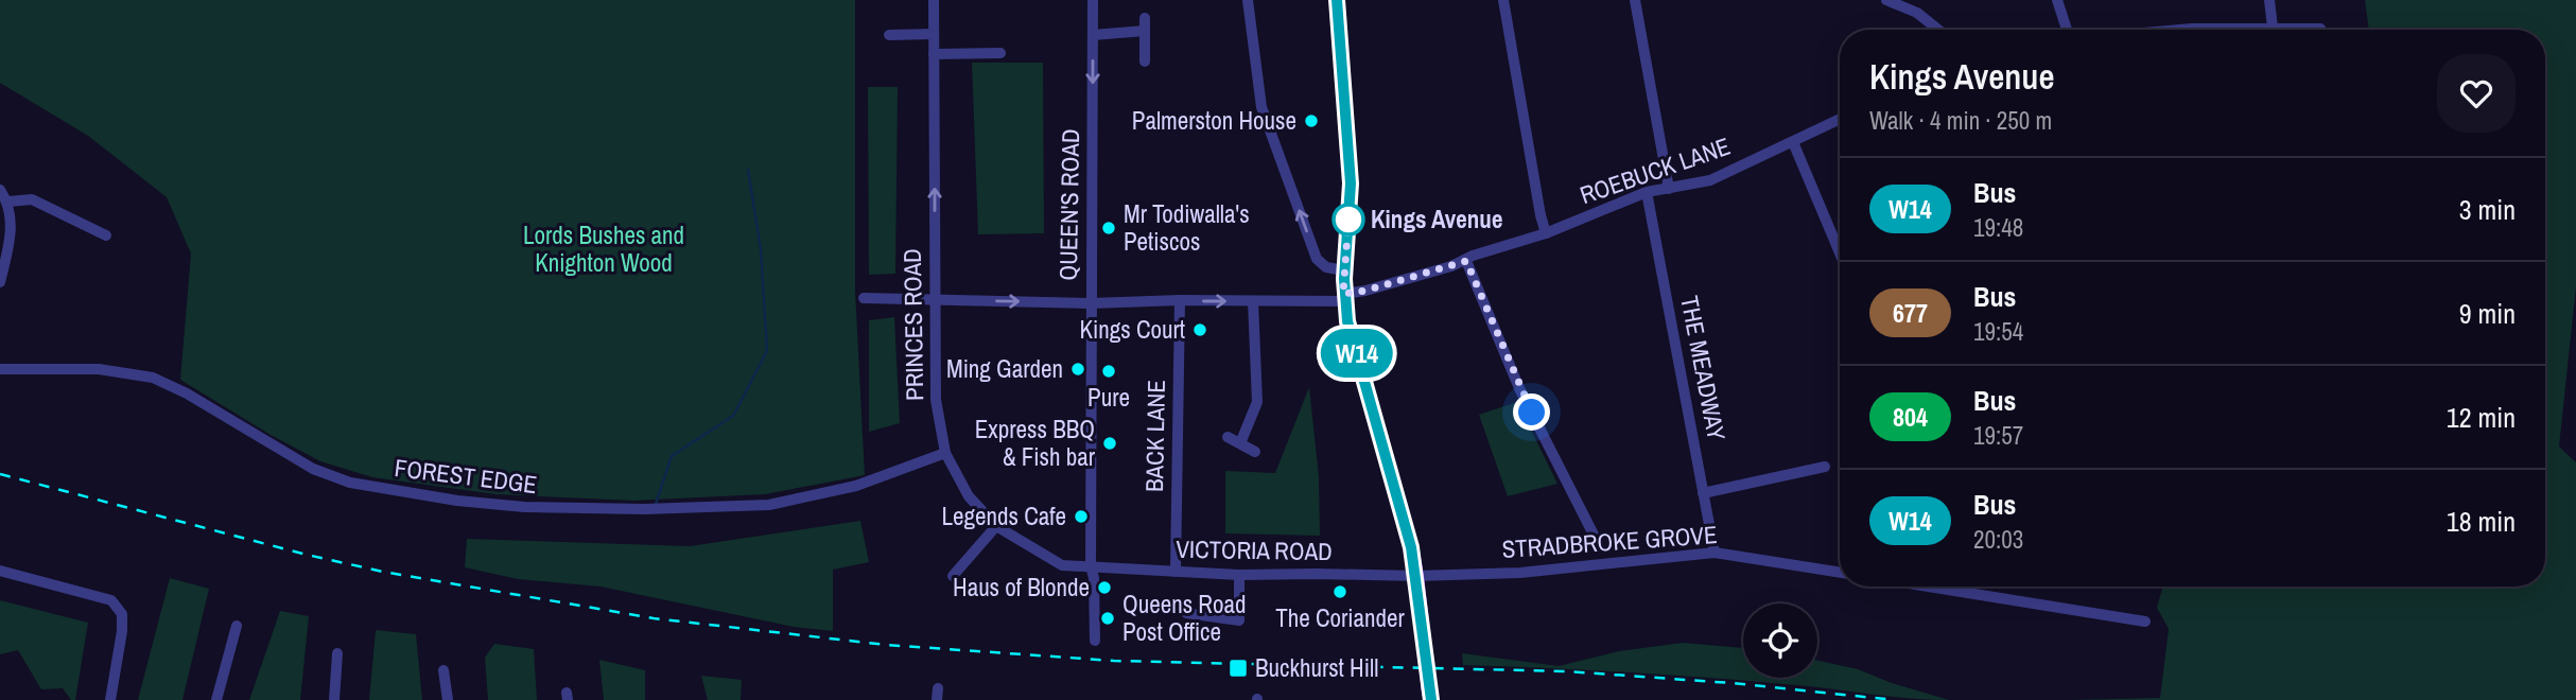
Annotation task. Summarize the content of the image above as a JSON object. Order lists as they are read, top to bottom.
{
  "streets": {
    "street": [
      "ROEBUCK LANE",
      "QUEEN'S ROAD",
      "PRINCES ROAD",
      "THE MEADWAY",
      "BACK LANE",
      "FOREST EDGE",
      "STRADBROKE GROVE",
      "VICTORIA ROAD"
    ]
  },
  "crossings": [
    ["ROEBUCK LANE", "THE MEADWAY"],
    ["QUEEN'S ROAD", "PRINCES ROAD"],
    ["QUEEN'S ROAD", "VICTORIA ROAD"],
    ["PRINCES ROAD", "FOREST EDGE"],
    ["PRINCES ROAD", "VICTORIA ROAD"],
    ["THE MEADWAY", "STRADBROKE GROVE"],
    ["BACK LANE", "VICTORIA ROAD"],
    ["STRADBROKE GROVE", "VICTORIA ROAD"]
  ],
  "one_way": ["QUEEN'S ROAD", "PRINCES ROAD"],
  "parks": ["Lords Bushes and Knighton Wood"],
  "places": {
    "other": [
      "Palmerston House",
      "Kings Avenue",
      "Mr Todiwalla's Petiscos",
      "Kings Court",
      "Ming Garden",
      "Pure",
      "Express BBQ & Fish bar",
      "Legends Cafe",
      "Haus of Blonde",
      "The Coriander",
      "Queens Road Post Office"
    ],
    "transit": ["Buckhurst Hill"]
  },
  "lines": ["bus line W14"],
  "page": {
    "on_map": "W14",
    "heading": ["Kings Avenue", "Walk · 4 min · 250 m"],
    "list": [
      {
        "mark": "W14",
        "name": "Bus",
        "note": "19:48",
        "value": "3 min"
      },
      {
        "mark": "677",
        "name": "Bus",
        "note": "19:54",
        "value": "9 min"
      },
      {
        "mark": "804",
        "name": "Bus",
        "note": "19:57",
        "value": "12 min"
      },
      {
        "mark": "W14",
        "name": "Bus",
        "note": "20:03",
        "value": "18 min"
      }
    ]
  }
}
